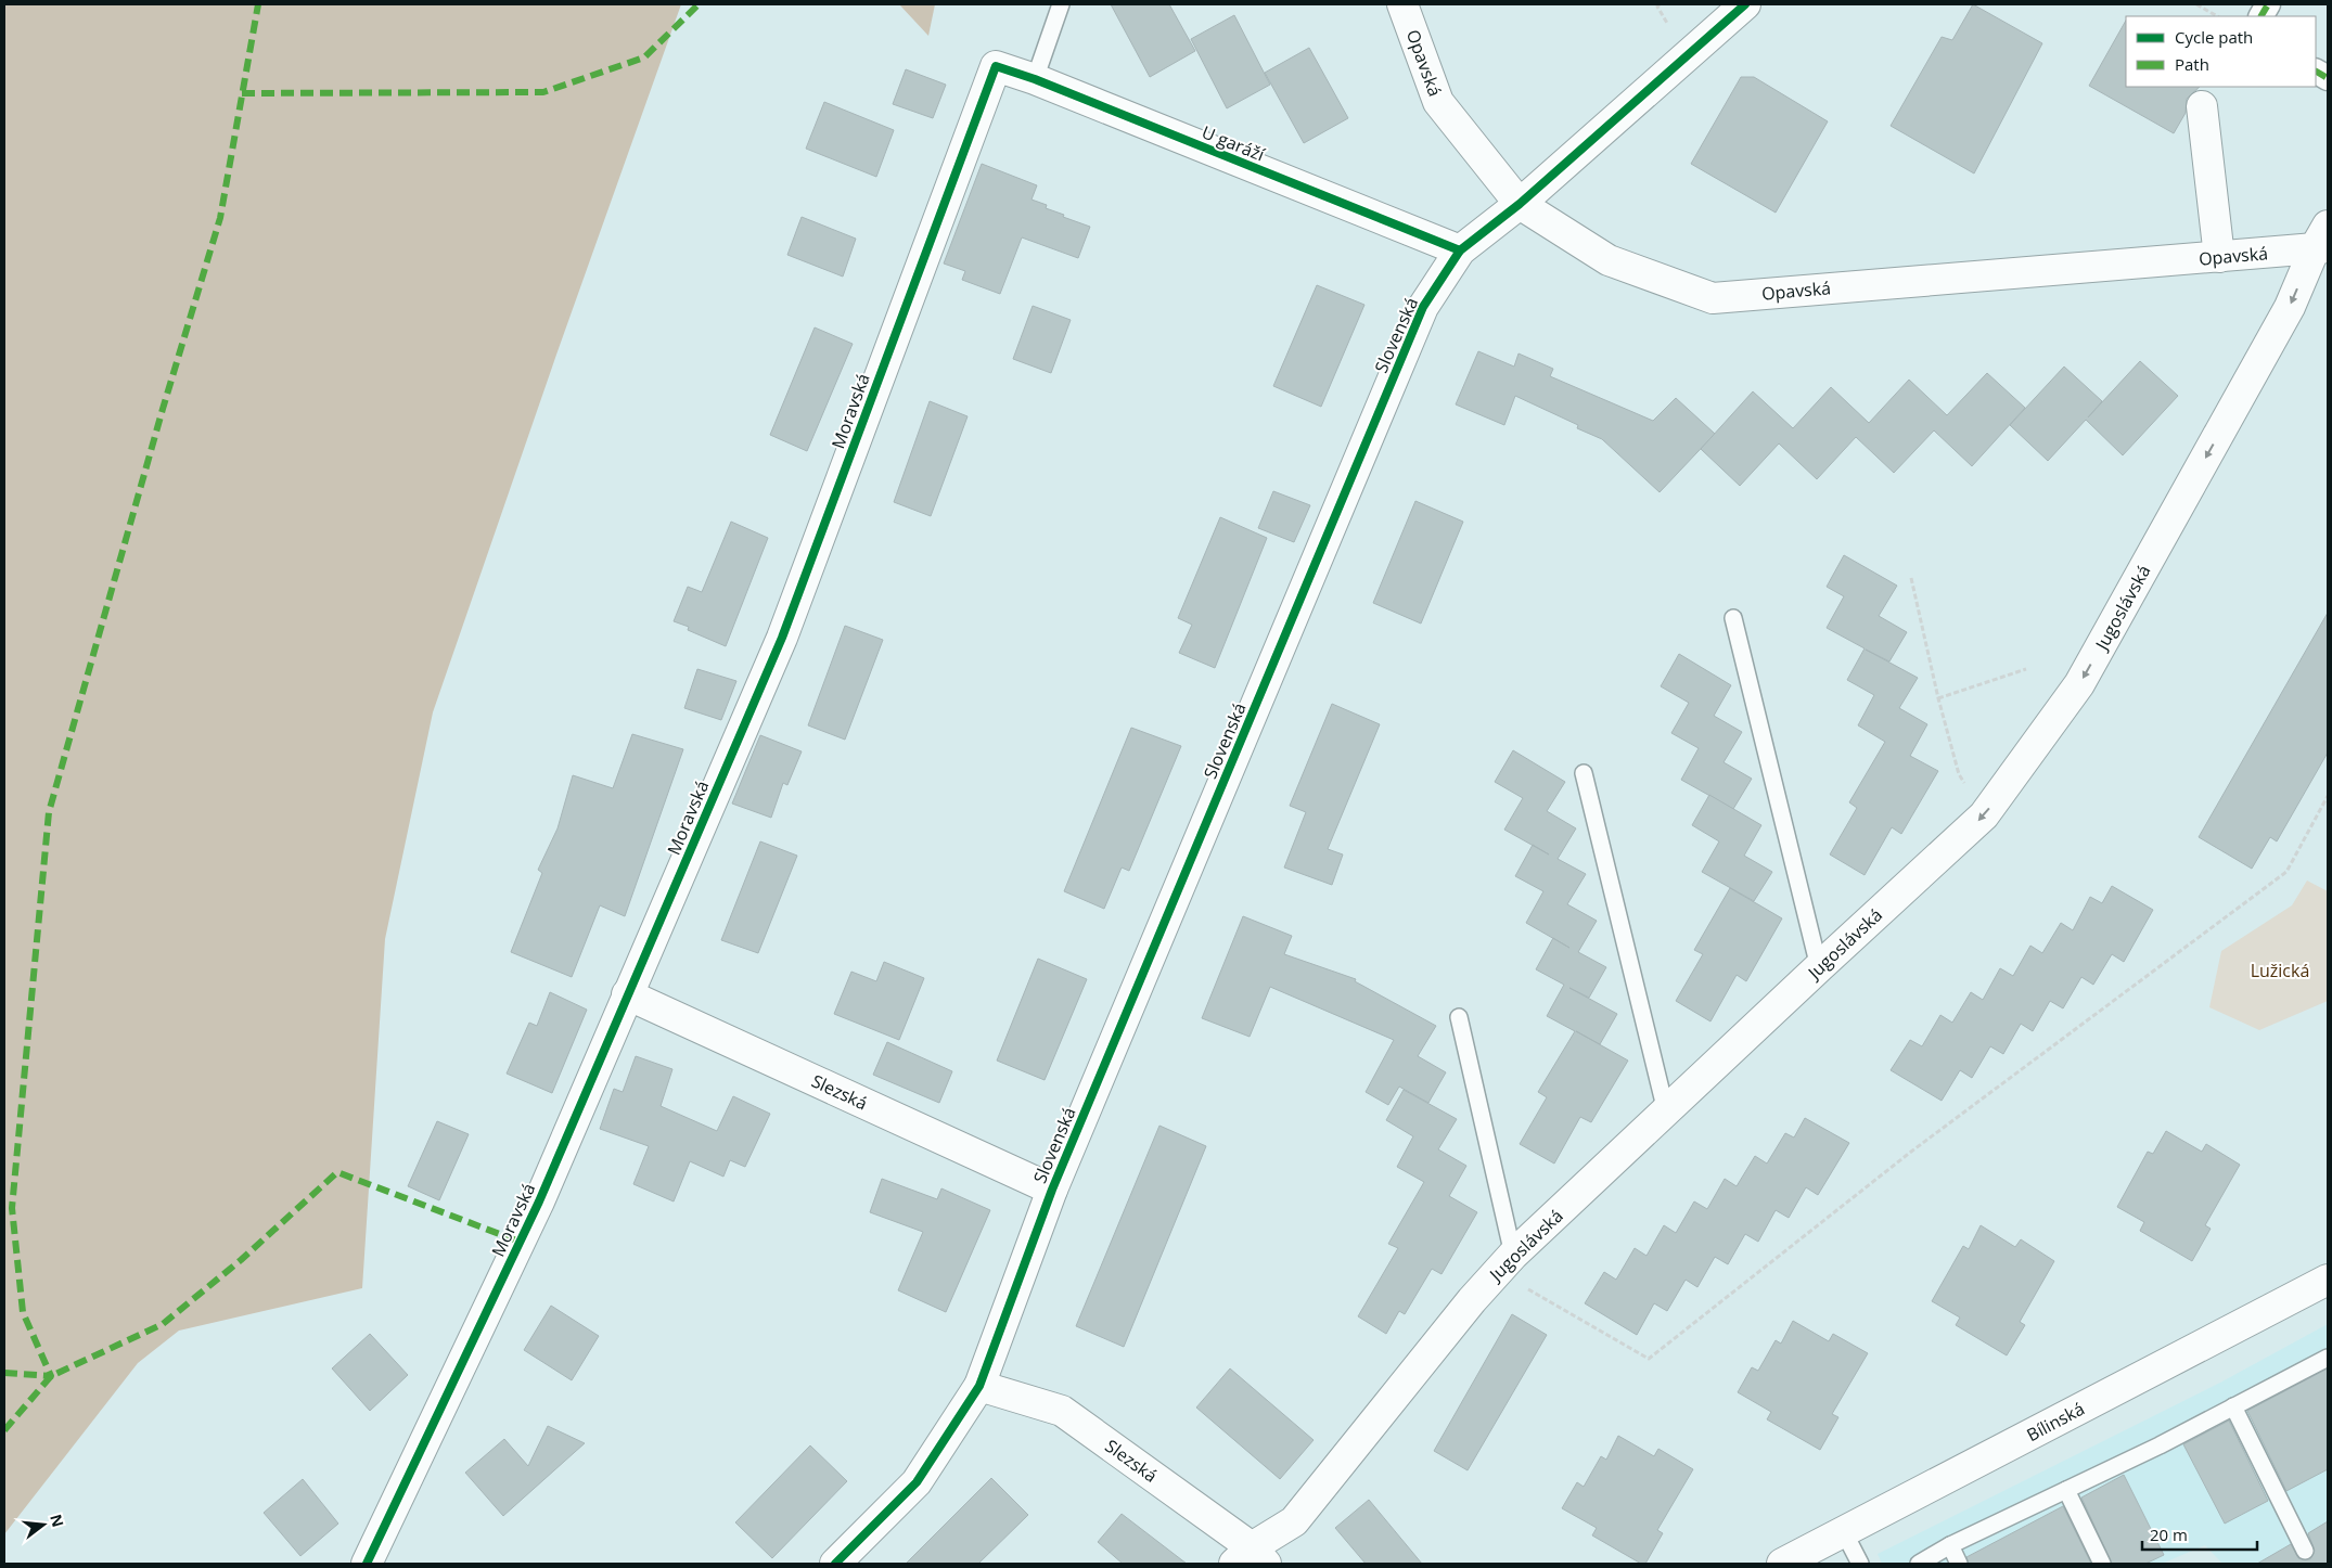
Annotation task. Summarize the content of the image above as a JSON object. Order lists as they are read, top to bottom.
{
  "streets": {
    "street": [
      "Opavská",
      "U garáží",
      "Slovenská",
      "Moravská",
      "Jugoslávská",
      "Slezská",
      "Bílinská"
    ]
  },
  "crossings": [
    ["Opavská", "Slovenská"],
    ["Opavská", "Jugoslávská"],
    ["U garáží", "Slovenská"],
    ["U garáží", "Moravská"],
    ["Slovenská", "Slezská"],
    ["Moravská", "Slezská"],
    ["Jugoslávská", "Slezská"]
  ],
  "one_way": ["Jugoslávská"],
  "parks": ["Lužická"],
  "legend": ["Cycle path", "Path"],
  "scale_bar": "20 m",
  "north": "right"
}
